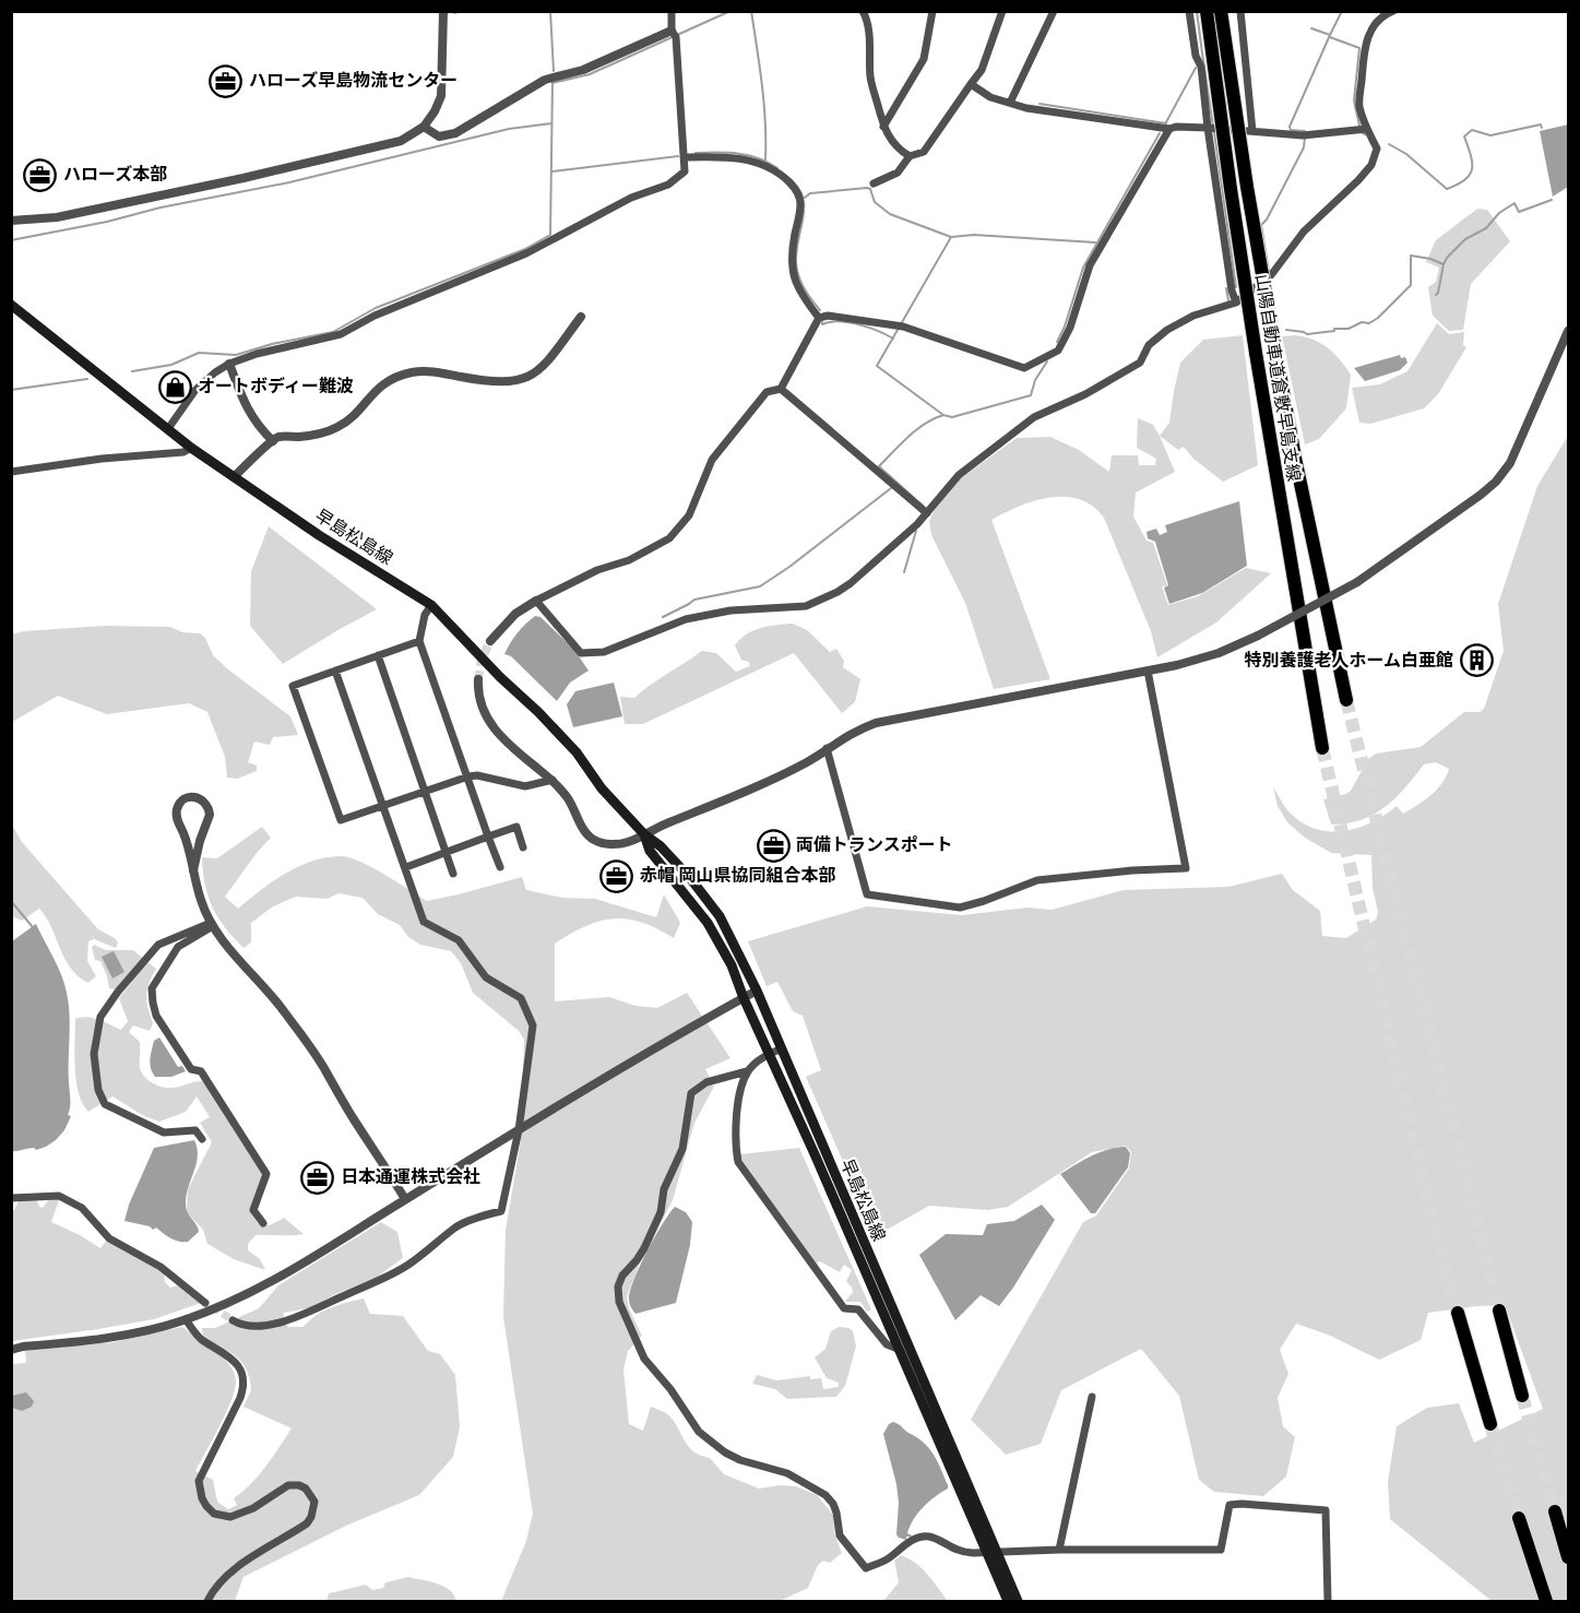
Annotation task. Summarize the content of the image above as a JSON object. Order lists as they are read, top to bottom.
{
  "streets": {
    "highway": ["山陽自動車道倉敷早島支線"],
    "main road": ["早島松島線"]
  },
  "places": {
    "office": [
      "ハローズ早島物流センター",
      "ハローズ本部",
      "両備トランスポート",
      "赤帽 岡山県協同組合本部",
      "日本通運株式会社"
    ],
    "shop": ["オートボディー難波"],
    "building": ["特別養護老人ホーム白亜館"]
  }
}
